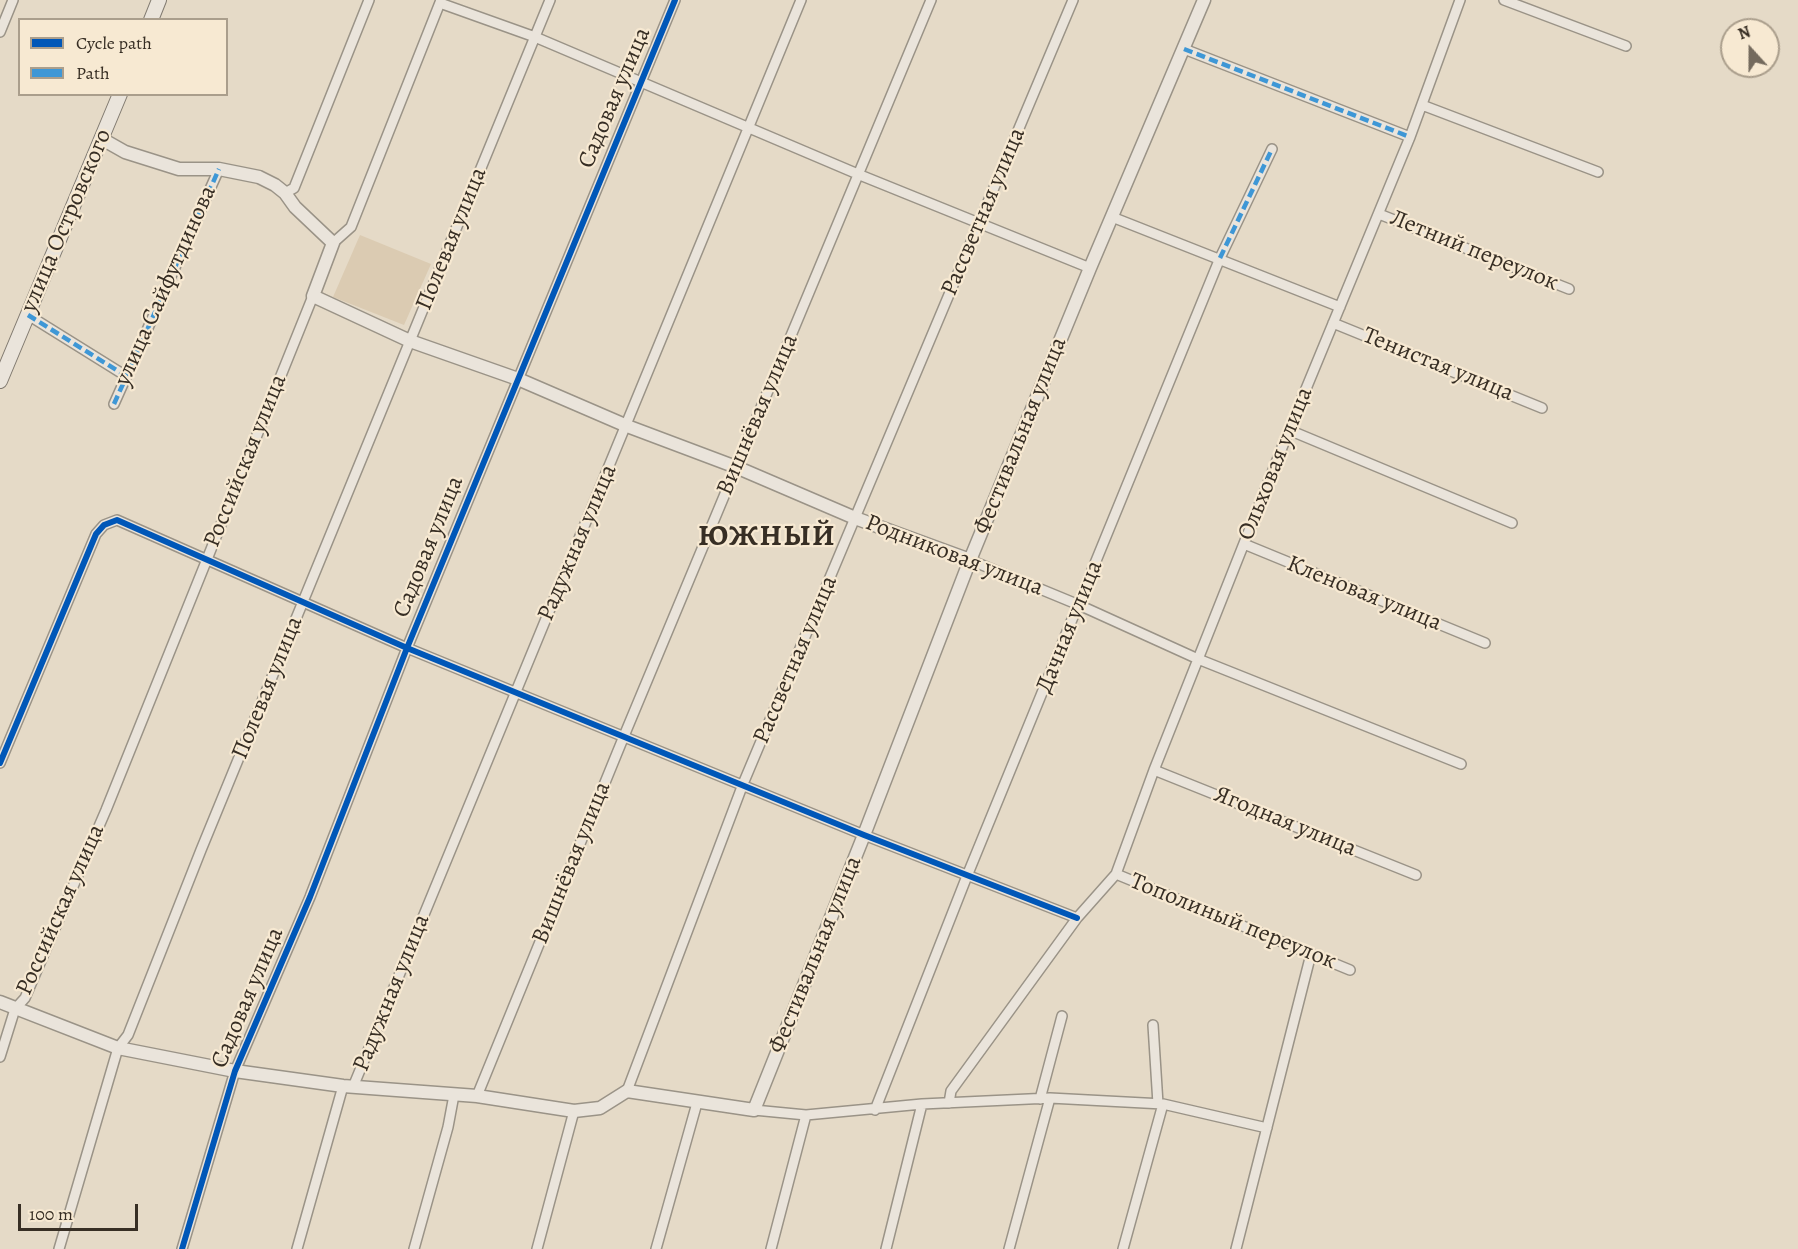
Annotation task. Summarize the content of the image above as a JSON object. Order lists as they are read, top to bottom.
{
  "streets": {
    "main road": ["улица Островского"],
    "street": [
      "Садовая улица",
      "Рассветная улица",
      "Полевая улица",
      "Летний переулок",
      "улица Сайфутдинова",
      "Тенистая улица",
      "Вишнёвая улица",
      "Фестивальная улица",
      "Российская улица",
      "Ольховая улица",
      "Радужная улица",
      "Родниковая улица",
      "Кленовая улица",
      "Дачная улица",
      "Ягодная улица",
      "Тополиный переулок"
    ]
  },
  "crossings": [
    ["Садовая улица", "Родниковая улица"],
    ["Рассветная улица", "Родниковая улица"],
    ["Полевая улица", "Родниковая улица"],
    ["Летний переулок", "Ольховая улица"],
    ["Тенистая улица", "Ольховая улица"],
    ["Вишнёвая улица", "Родниковая улица"],
    ["Фестивальная улица", "Родниковая улица"],
    ["Российская улица", "Родниковая улица"],
    ["Ольховая улица", "Родниковая улица"],
    ["Ольховая улица", "Кленовая улица"],
    ["Ольховая улица", "Ягодная улица"],
    ["Ольховая улица", "Тополиный переулок"],
    ["Радужная улица", "Родниковая улица"],
    ["Родниковая улица", "Дачная улица"]
  ],
  "districts": ["ЮЖНЫЙ"],
  "legend": ["Cycle path", "Path"],
  "scale_bar": "100 m",
  "north": "top"
}
